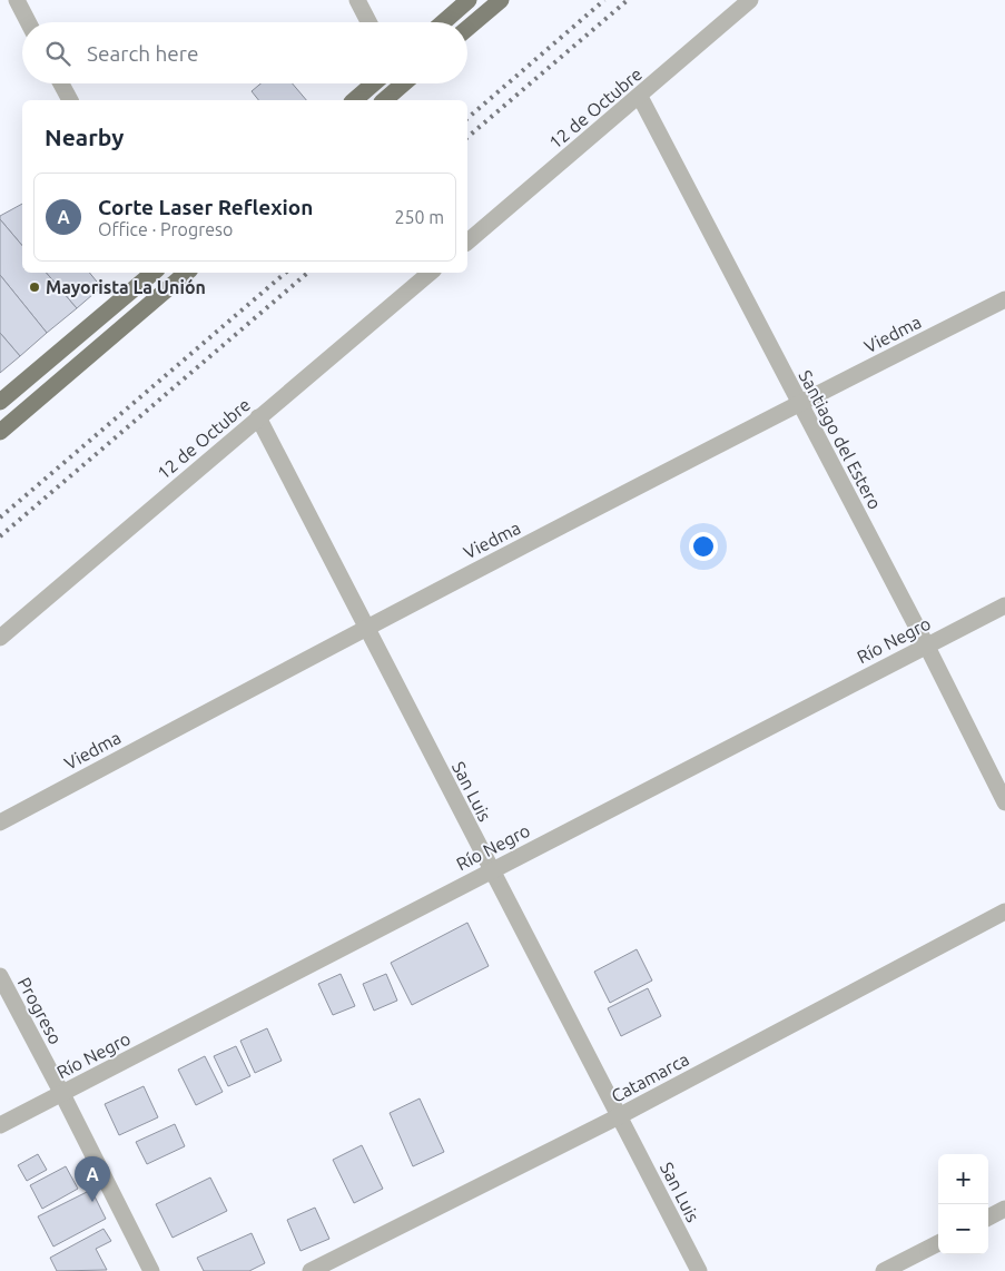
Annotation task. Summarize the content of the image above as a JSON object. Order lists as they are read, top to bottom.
{
  "streets": {
    "street": [
      "12 de Octubre",
      "Viedma",
      "Santiago del Estero",
      "Río Negro",
      "San Luis",
      "Progreso",
      "Catamarca"
    ]
  },
  "crossings": [
    ["12 de Octubre", "Santiago del Estero"],
    ["12 de Octubre", "San Luis"],
    ["Viedma", "Santiago del Estero"],
    ["Viedma", "San Luis"],
    ["Santiago del Estero", "Río Negro"],
    ["Río Negro", "San Luis"],
    ["Río Negro", "Progreso"],
    ["San Luis", "Catamarca"]
  ],
  "places": ["Mayorista La Unión"],
  "page": {
    "search": "Search here",
    "heading": "Nearby",
    "list": [
      {
        "mark": "A",
        "name": "Corte Laser Reflexion",
        "note": "Office · Progreso",
        "value": "250 m"
      }
    ],
    "map_buttons": ["+", "−"],
    "pins": "A"
  }
}
